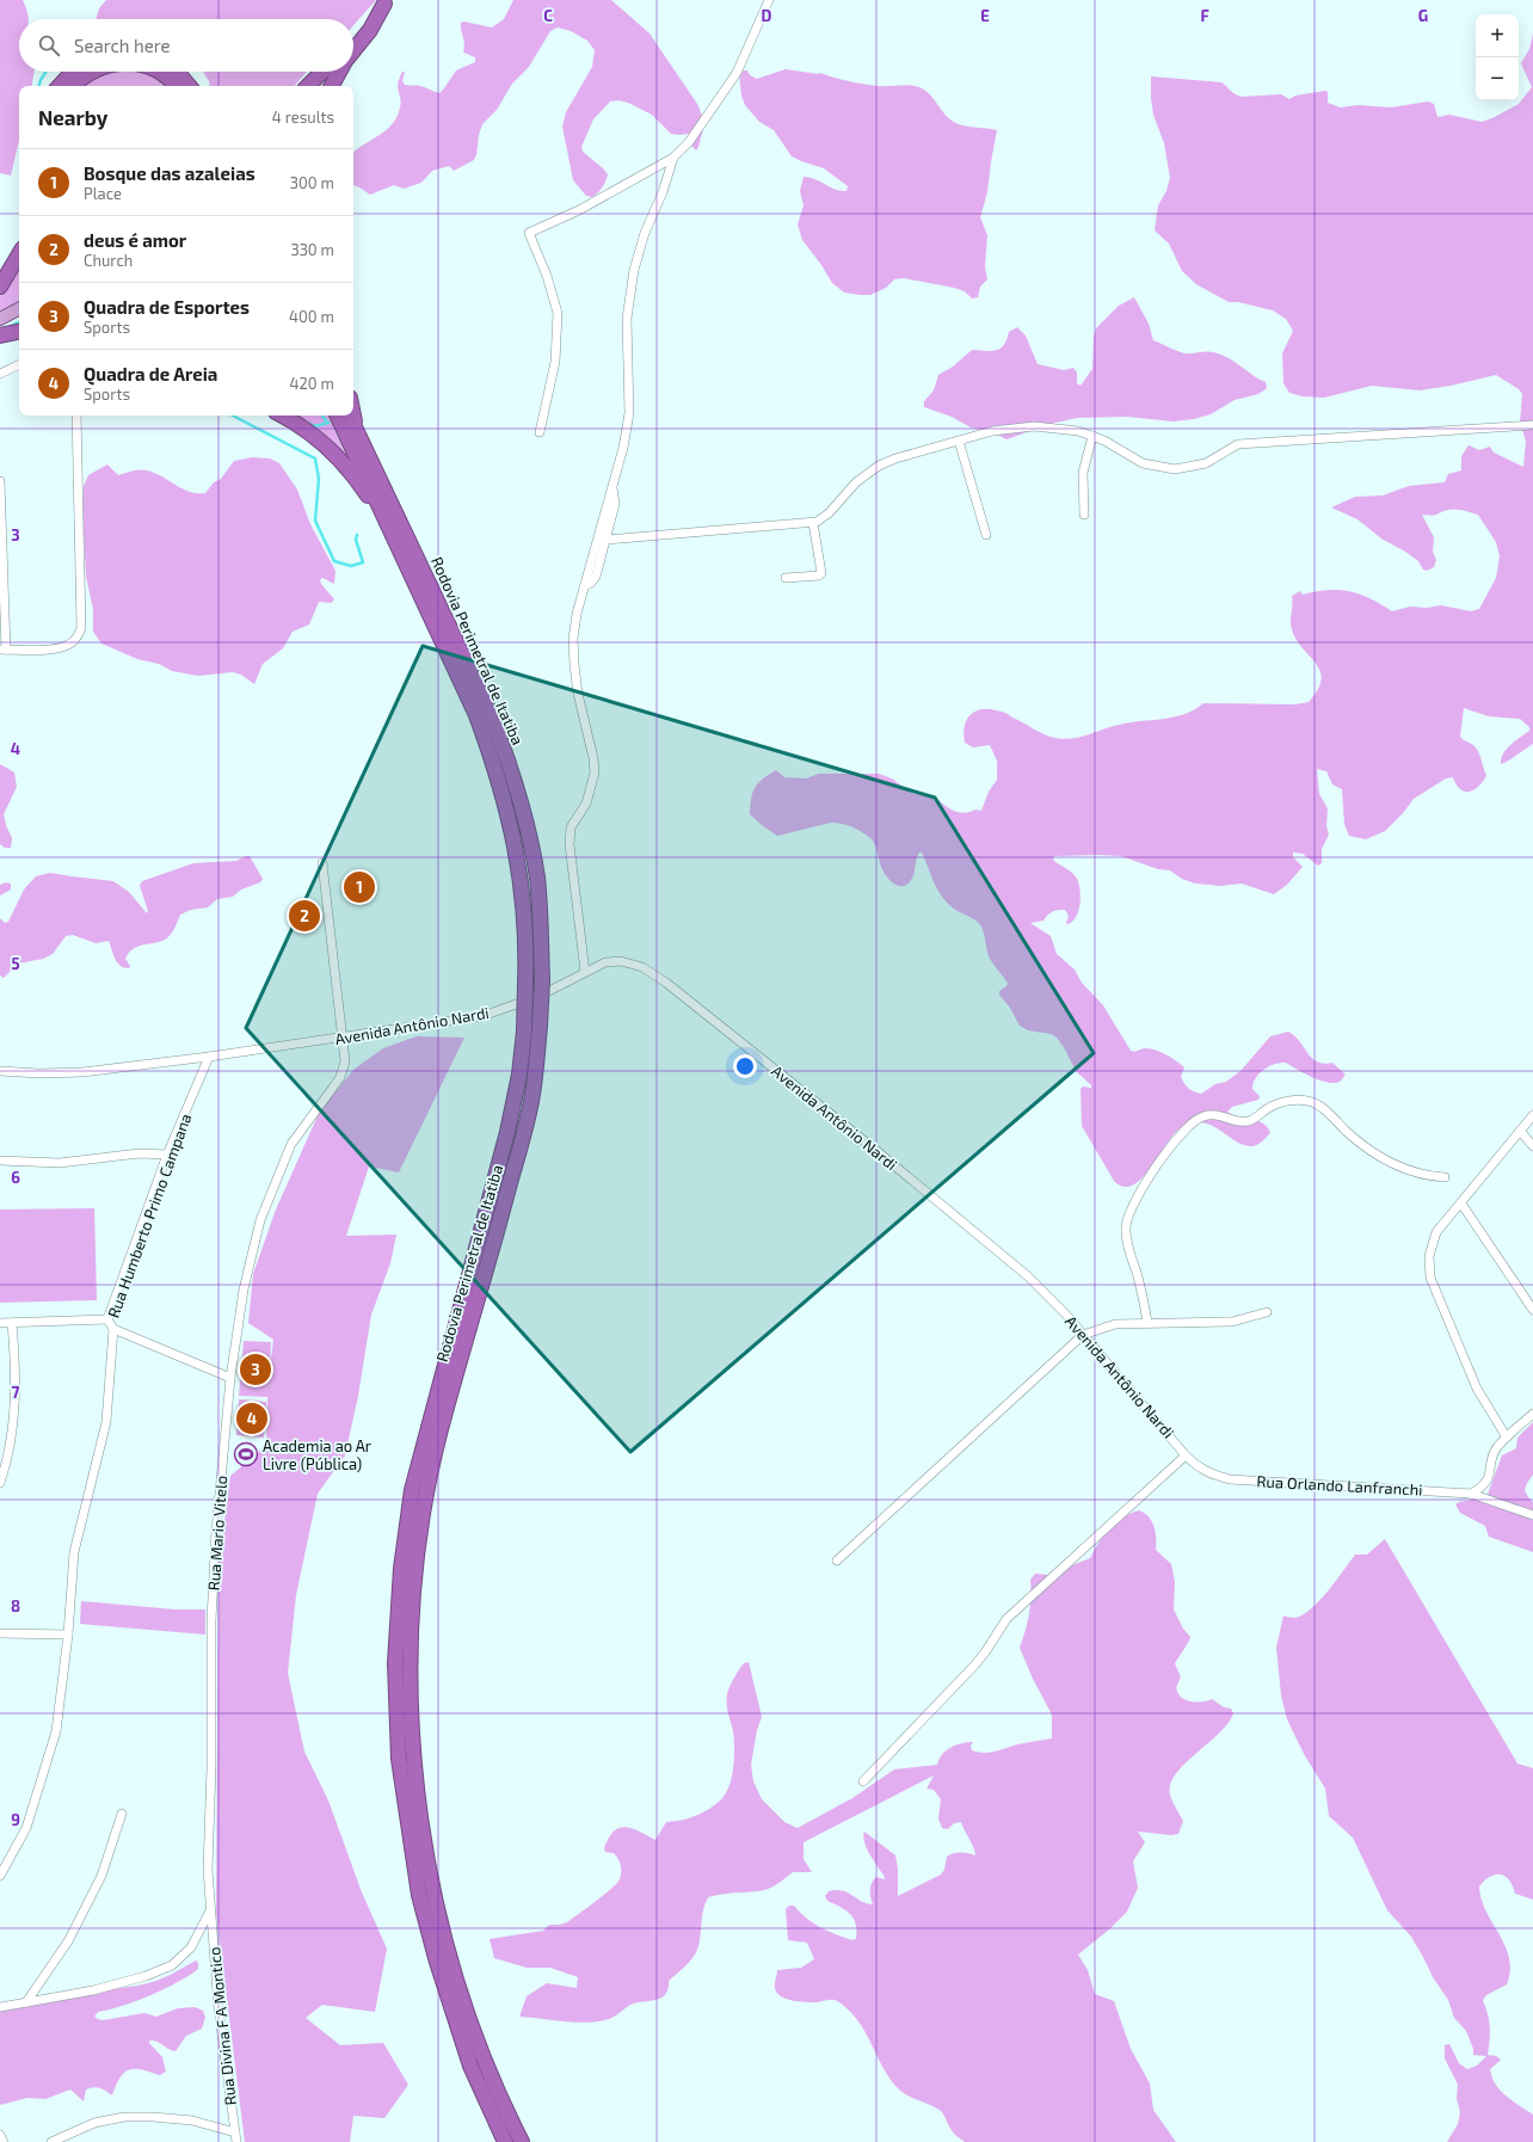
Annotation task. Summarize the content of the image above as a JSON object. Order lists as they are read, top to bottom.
{
  "streets": {
    "highway": ["Rodovia Perimetral de Itatiba"],
    "street": [
      "Avenida Antônio Nardi",
      "Rua Humberto Primo Campana",
      "Rua Orlando Lanfranchi",
      "Rua Mario Vitelo",
      "Rua Divina F A Montico"
    ]
  },
  "crossings": [
    ["Avenida Antônio Nardi", "Rua Humberto Primo Campana"],
    ["Avenida Antônio Nardi", "Rua Orlando Lanfranchi"],
    ["Avenida Antônio Nardi", "Rua Mario Vitelo"],
    ["Rua Mario Vitelo", "Rua Divina F A Montico"]
  ],
  "places": {
    "sports": ["Academia ao Ar Livre (Pública)"]
  },
  "page": {
    "map_buttons": ["+", "−"],
    "search": "Search here",
    "heading": ["Nearby", "4 results"],
    "list": [
      {
        "mark": "1",
        "name": "Bosque das azaleias",
        "note": "Place",
        "value": "300 m"
      },
      {
        "mark": "2",
        "name": "deus é amor",
        "note": "Church",
        "value": "330 m"
      },
      {
        "mark": "3",
        "name": "Quadra de Esportes",
        "note": "Sports",
        "value": "400 m"
      },
      {
        "mark": "4",
        "name": "Quadra de Areia",
        "note": "Sports",
        "value": "420 m"
      }
    ],
    "pins": [
      "1",
      "2",
      "3",
      "4"
    ]
  },
  "grid": {
    "columns": [
      "C",
      "D",
      "E",
      "F",
      "G"
    ],
    "rows": [
      "3",
      "4",
      "5",
      "6",
      "7",
      "8",
      "9"
    ]
  }
}
